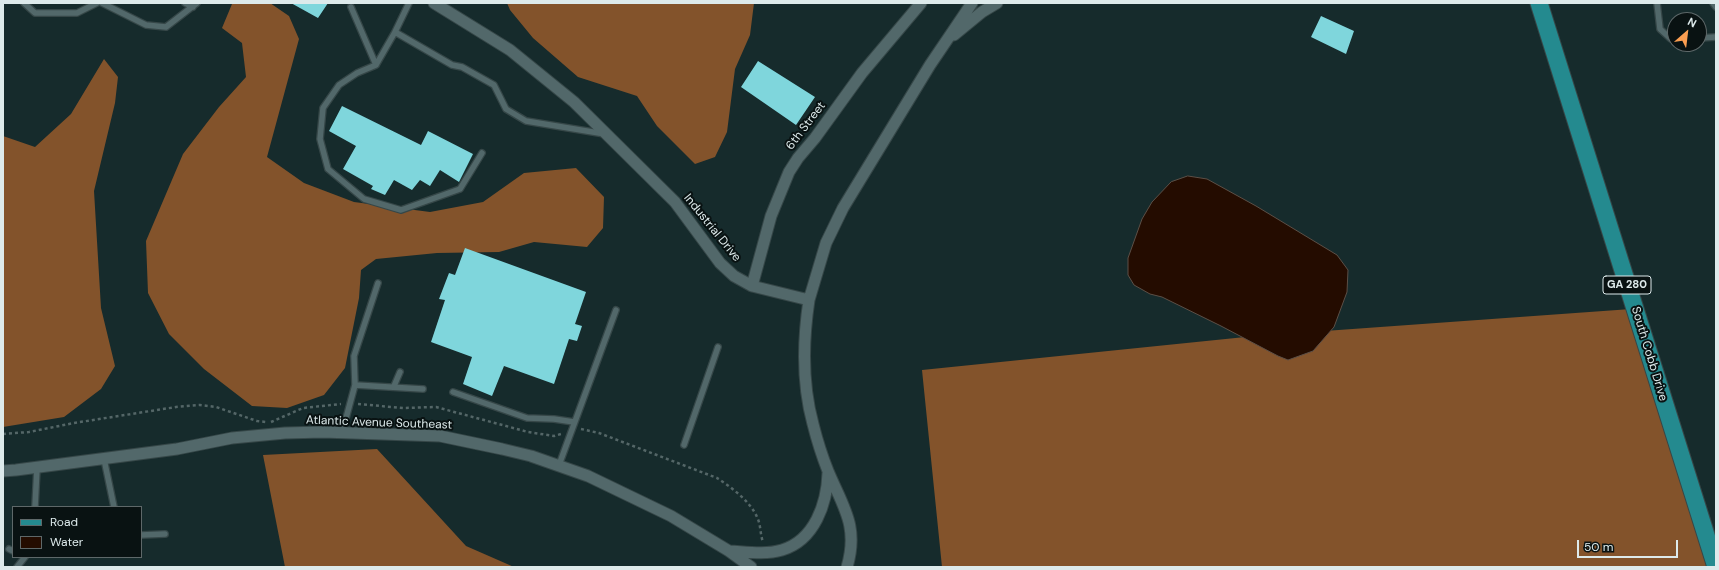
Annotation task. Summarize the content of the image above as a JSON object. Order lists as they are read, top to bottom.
{
  "streets": {
    "main road": ["GA 280", "South Cobb Drive"],
    "street": ["6th Street", "Industrial Drive", "Atlantic Avenue Southeast"]
  },
  "crossings": [
    ["6th Street", "Industrial Drive"]
  ],
  "legend": ["Road", "Water"],
  "scale_bar": "50 m",
  "north": "top right"
}
